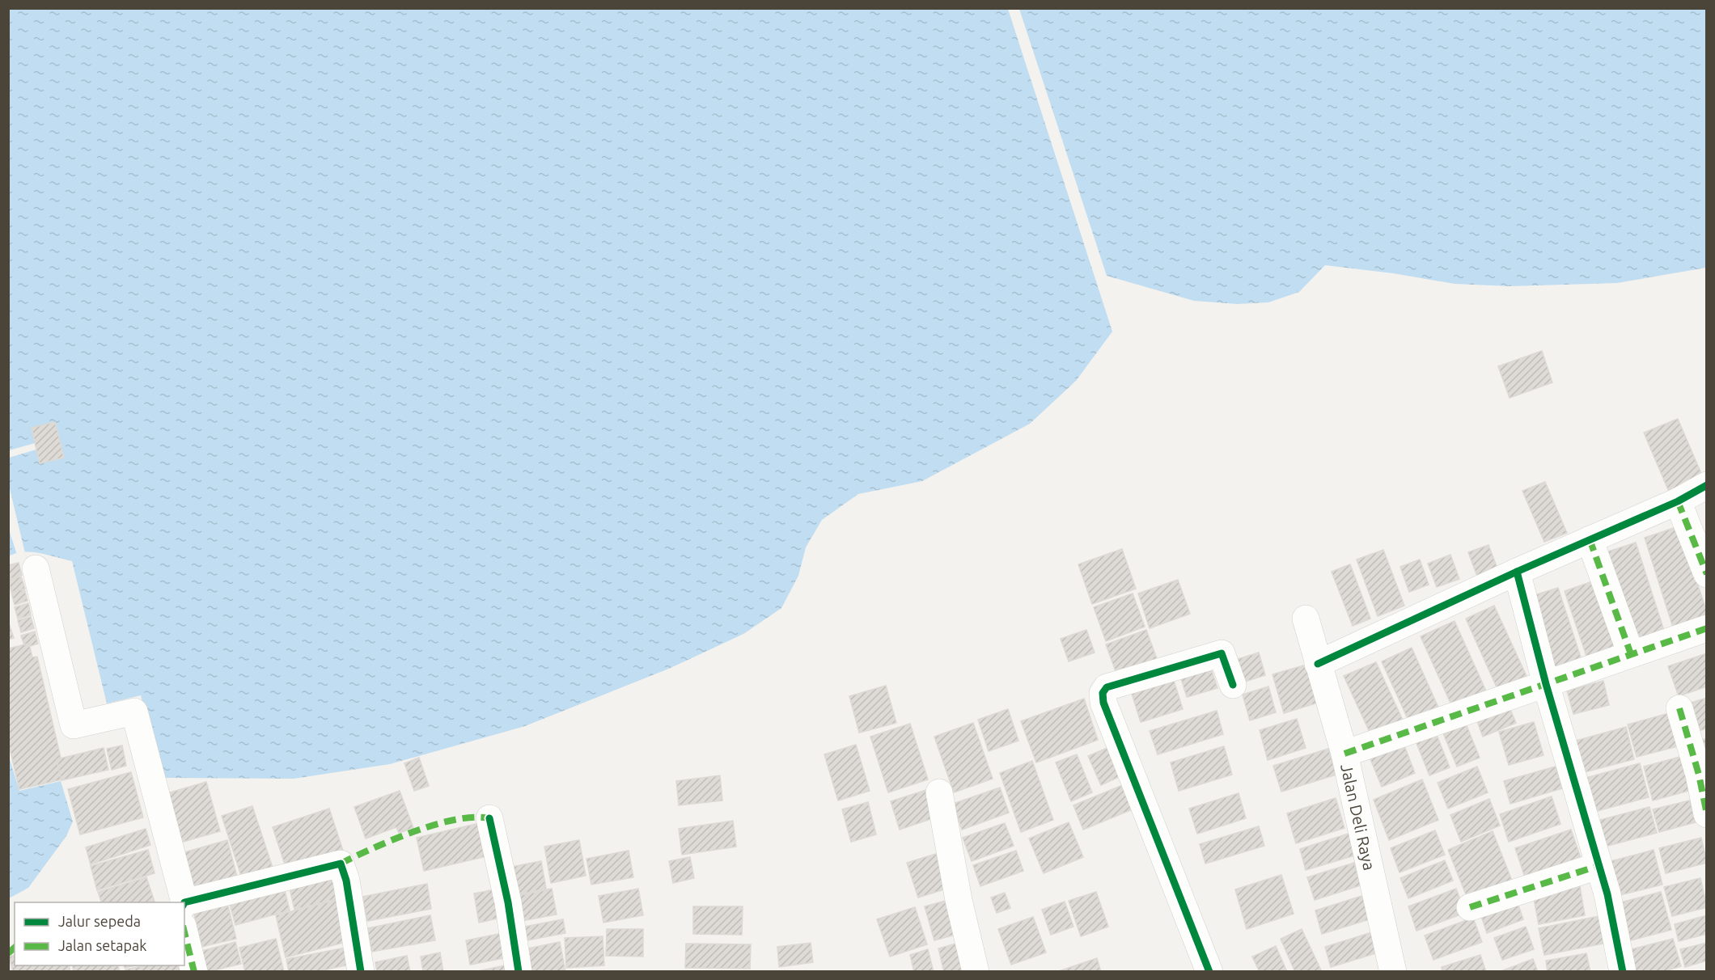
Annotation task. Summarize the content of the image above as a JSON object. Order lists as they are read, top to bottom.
{
  "streets": {
    "street": ["Jalan Deli Raya"]
  },
  "legend": ["Jalur sepeda", "Jalan setapak"]
}
